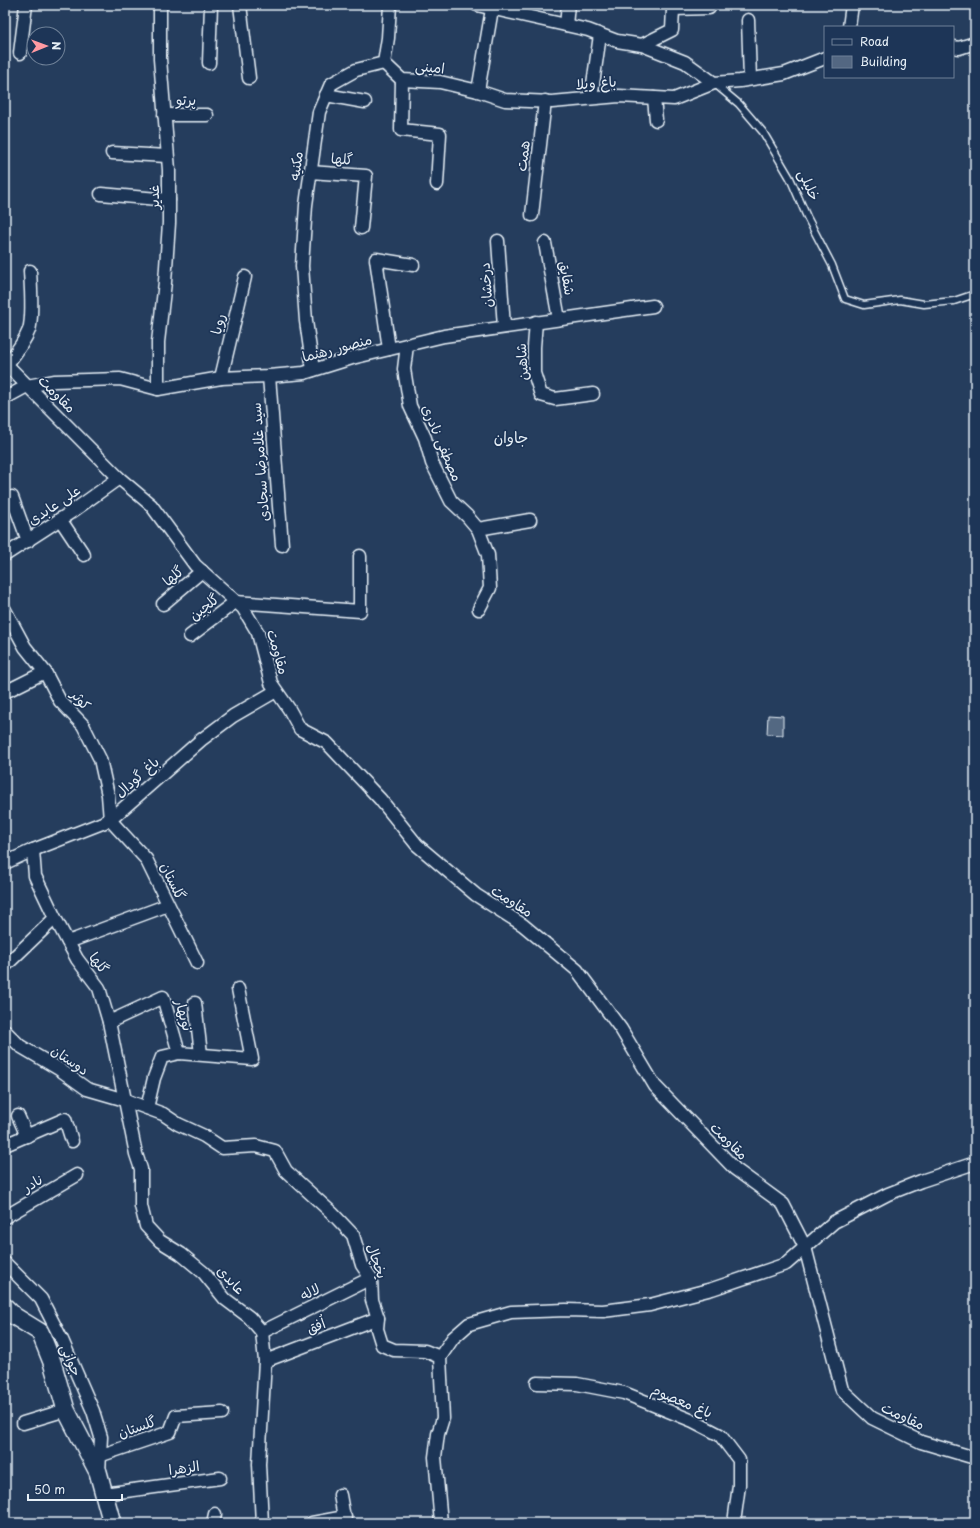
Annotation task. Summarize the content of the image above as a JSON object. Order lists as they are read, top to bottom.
{
  "streets": {
    "street": [
      "امینی",
      "باغ ویلا",
      "پرتو",
      "همت",
      "گلها",
      "مکنیه",
      "غدیر",
      "شقایق",
      "درخشان",
      "رویا",
      "منصور رهنما",
      "شاهین",
      "مقاومت",
      "مصطفی نادری",
      "سید غلامرضا سجادی",
      "علی عابدی",
      "گلچین",
      "کوثر",
      "باغ گودال",
      "گلستان",
      "نوبهار",
      "دوستان",
      "نادر",
      "یخچال",
      "عابدی",
      "لاله",
      "اُفق",
      "جوانی",
      "باغ معصوم",
      "الزهرا"
    ],
    "lane": ["خلیلی"]
  },
  "crossings": [
    ["امینی", "باغ ویلا"],
    ["امینی", "مکنیه"],
    ["باغ ویلا", "همت"],
    ["باغ ویلا", "خلیلی"],
    ["پرتو", "غدیر"],
    ["گلها", "مکنیه"],
    ["گلها", "مقاومت"],
    ["گلها", "باغ گودال"],
    ["گلها", "نوبهار"],
    ["گلها", "دوستان"],
    ["گلها", "یخچال"],
    ["گلها", "عابدی"],
    ["مکنیه", "منصور رهنما"],
    ["غدیر", "منصور رهنما"],
    ["شقایق", "منصور رهنما"],
    ["درخشان", "منصور رهنما"],
    ["رویا", "منصور رهنما"],
    ["منصور رهنما", "شاهین"],
    ["منصور رهنما", "مقاومت"],
    ["منصور رهنما", "مصطفی نادری"],
    ["منصور رهنما", "سید غلامرضا سجادی"],
    ["مقاومت", "علی عابدی"],
    ["مقاومت", "گلچین"],
    ["مقاومت", "باغ گودال"],
    ["کوثر", "باغ گودال"],
    ["کوثر", "گلستان"],
    ["باغ گودال", "گلستان"],
    ["گلستان", "جوانی"],
    ["دوستان", "یخچال"],
    ["دوستان", "عابدی"],
    ["یخچال", "عابدی"],
    ["یخچال", "لاله"],
    ["یخچال", "اُفق"],
    ["عابدی", "لاله"],
    ["جوانی", "الزهرا"]
  ],
  "districts": ["جاوان"],
  "legend": ["Road", "Building"],
  "scale_bar": "50 m",
  "north": "right"
}
